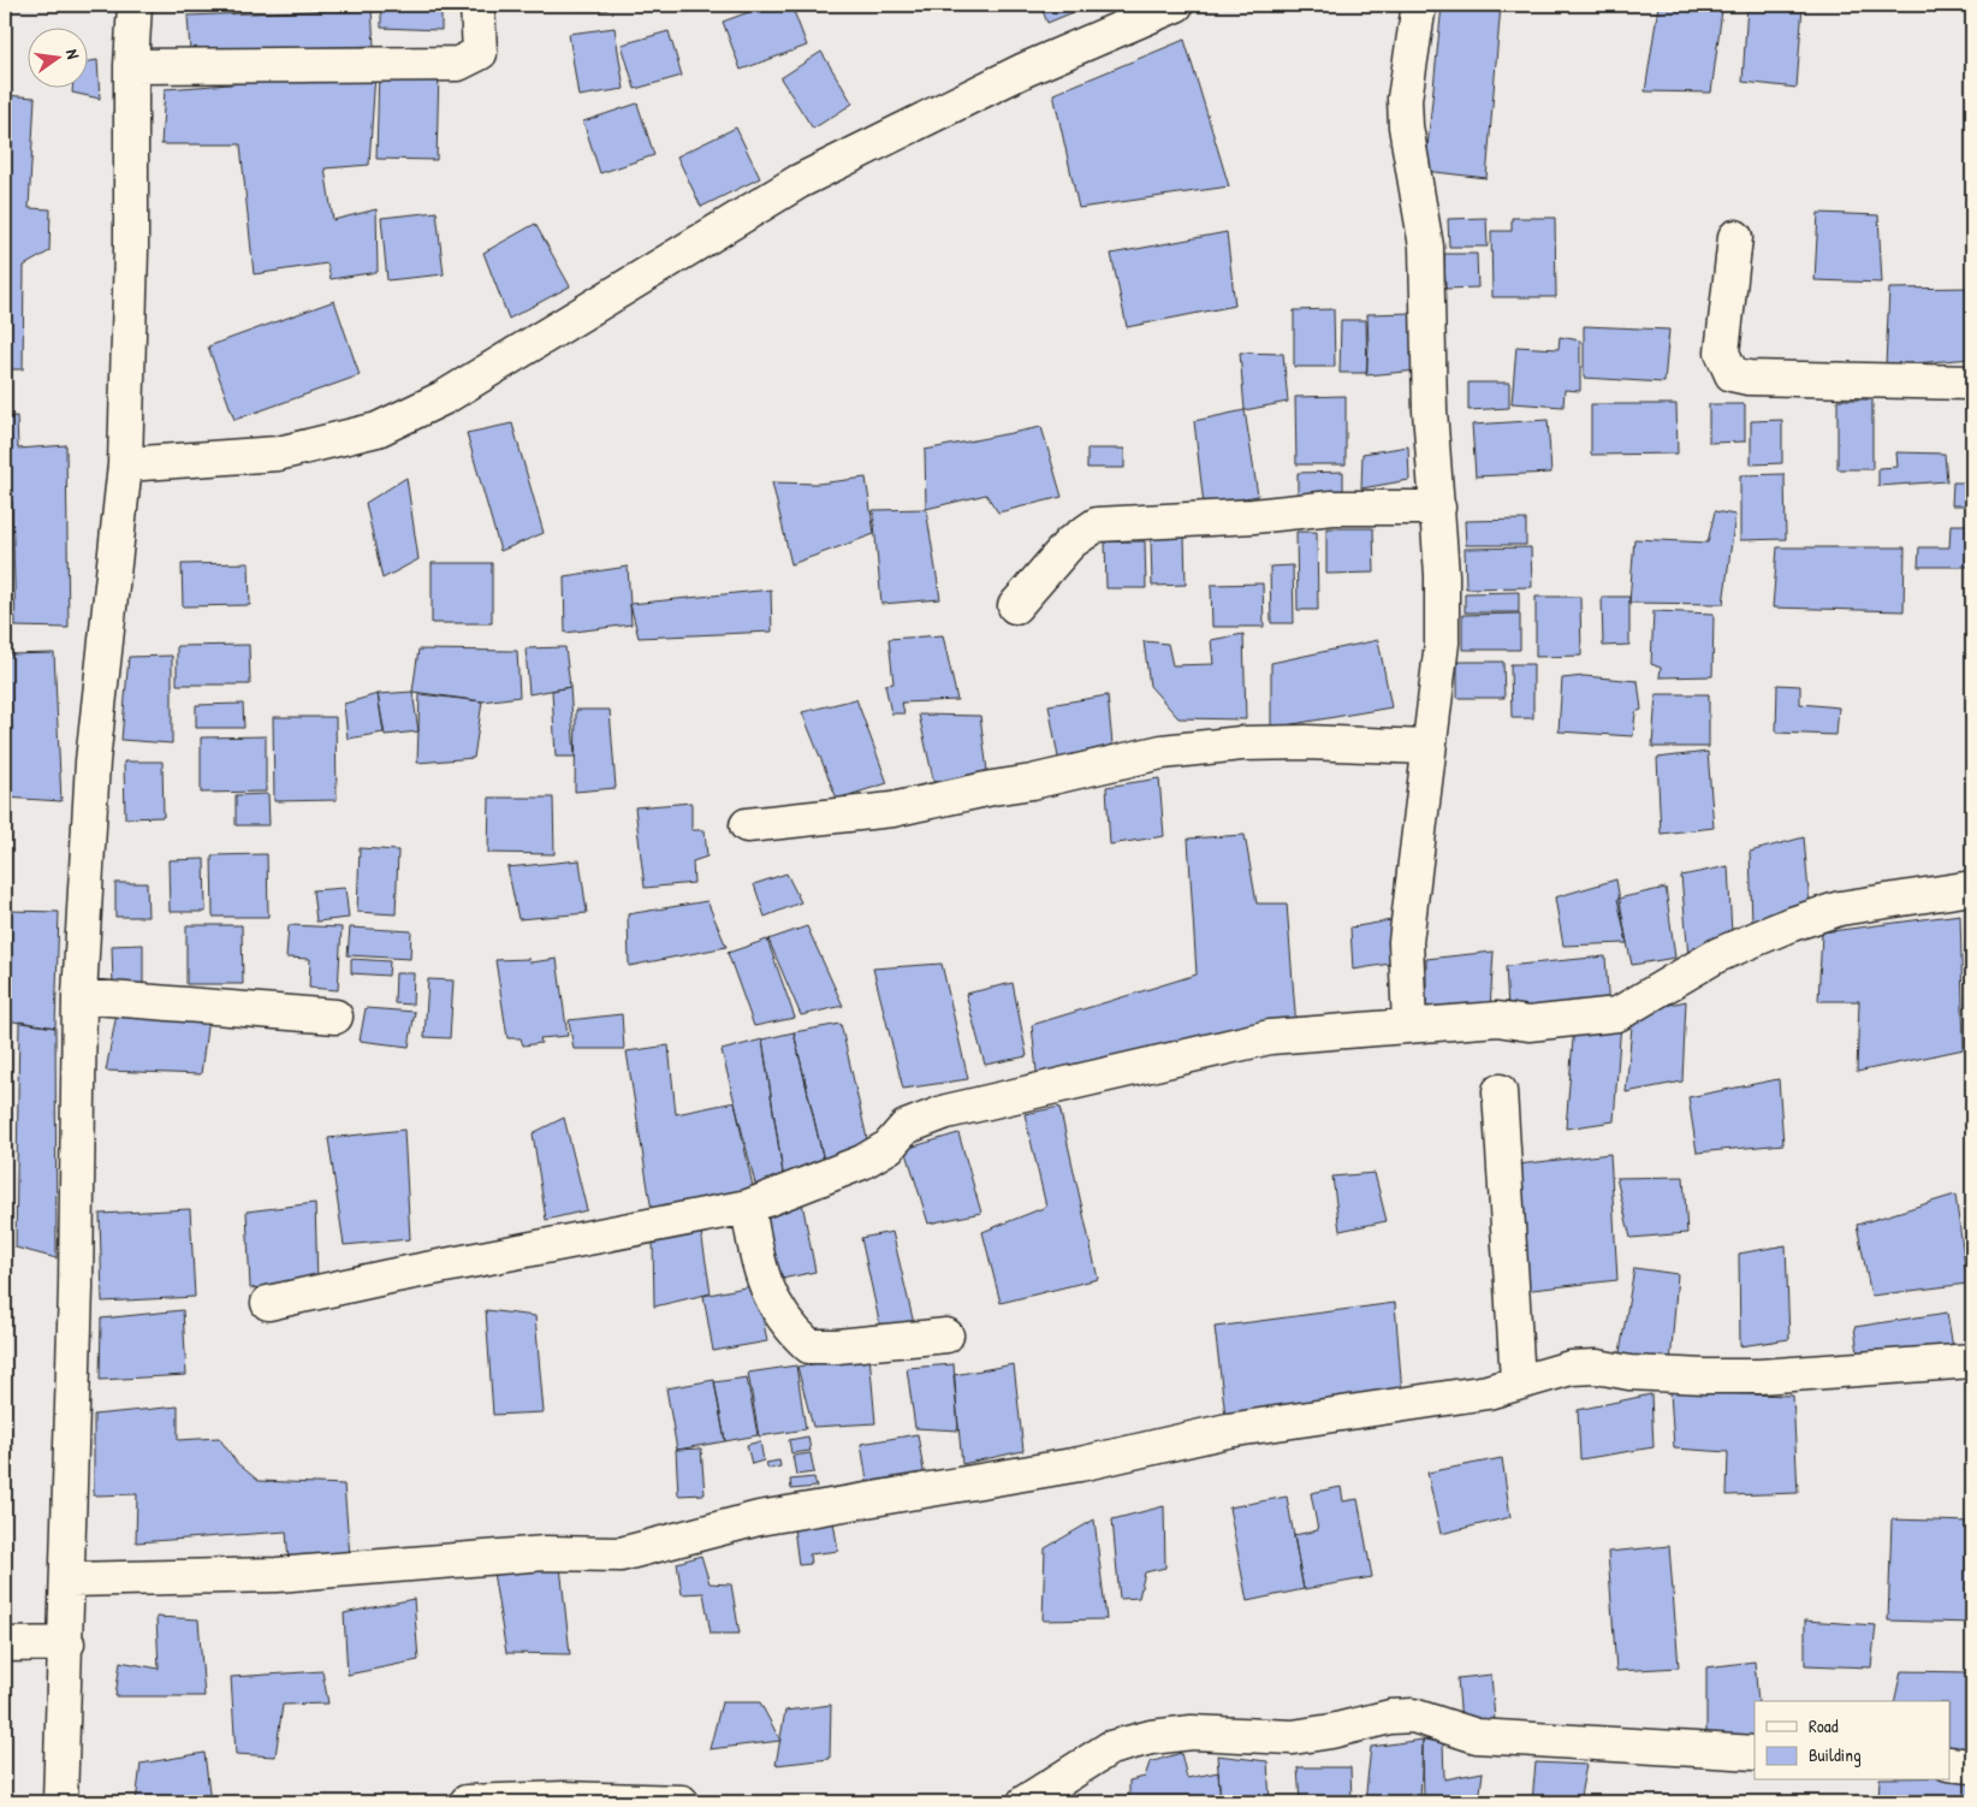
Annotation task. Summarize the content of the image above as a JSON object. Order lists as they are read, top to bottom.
{
  "legend": ["Road", "Building"],
  "north": "right"
}
